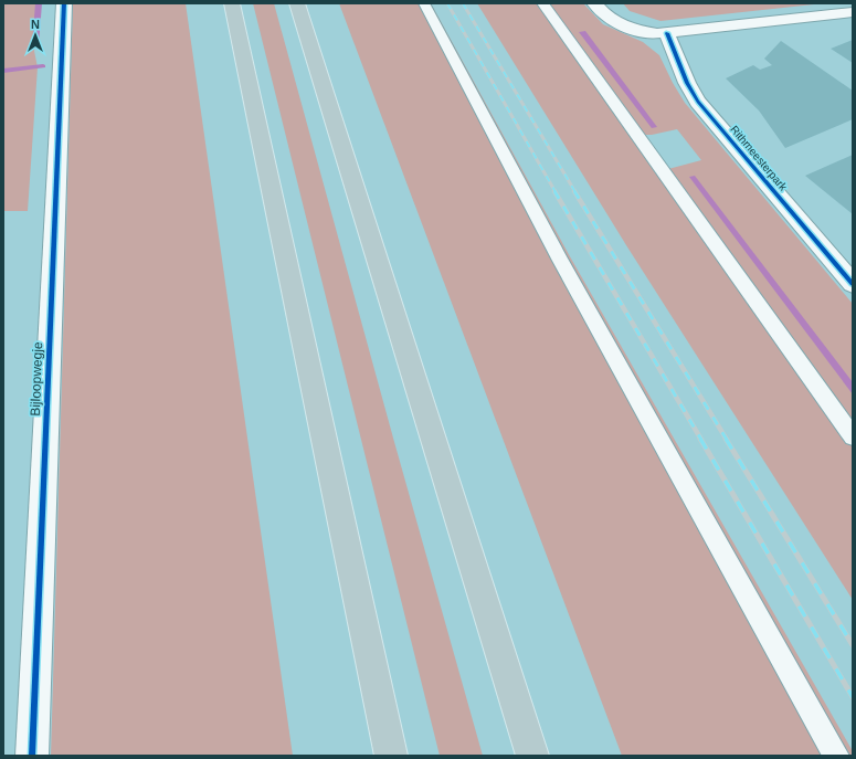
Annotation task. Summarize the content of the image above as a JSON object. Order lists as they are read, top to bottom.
{
  "streets": {
    "street": ["Rithmeesterpark", "Bijloopwegje"]
  },
  "north": "top"
}
